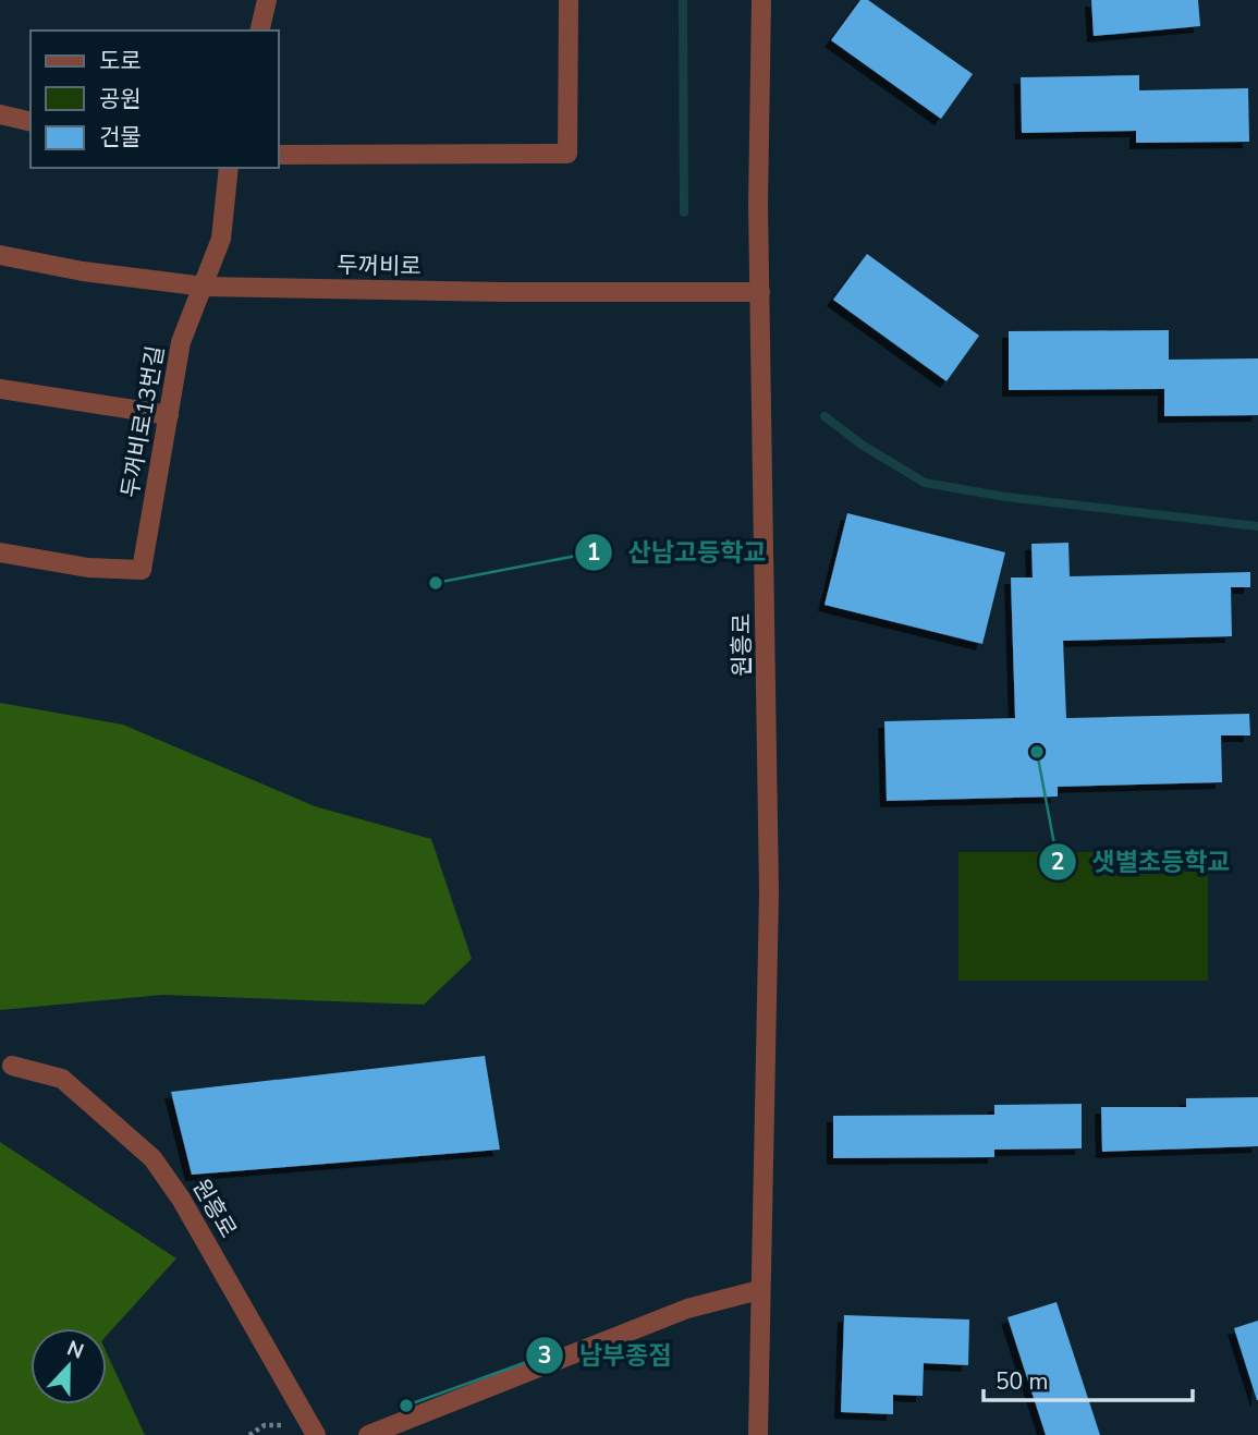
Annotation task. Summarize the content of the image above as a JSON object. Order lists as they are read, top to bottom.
{
  "streets": {
    "street": ["두꺼비로", "두꺼비로13번길", "원흥로"]
  },
  "crossings": [
    ["두꺼비로", "두꺼비로13번길"],
    ["두꺼비로", "원흥로"]
  ],
  "places": ["산남고등학교", "샛별초등학교", "남부종점"],
  "legend": ["도로", "공원", "건물"],
  "scale_bar": "50 m",
  "north": "top"
}
